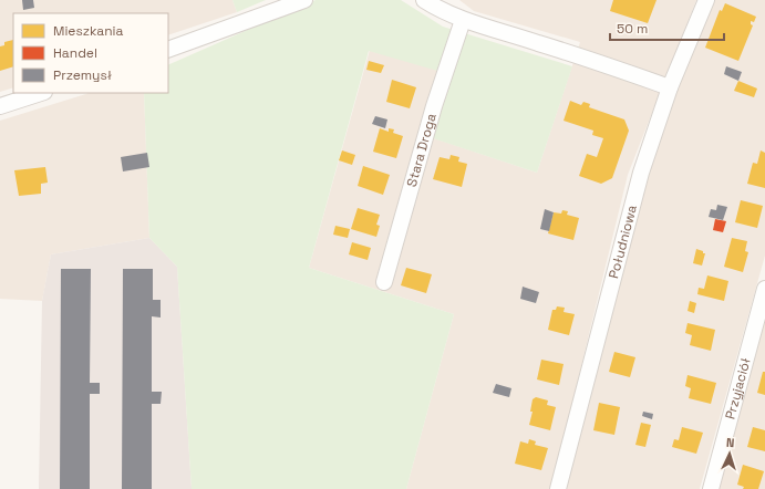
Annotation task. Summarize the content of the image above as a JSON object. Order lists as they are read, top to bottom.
{
  "streets": {
    "street": ["Stara Droga", "Południowa", "Przyjaciół"]
  },
  "legend": ["Mieszkania", "Handel", "Przemysł"],
  "scale_bar": "50 m",
  "north": "top"
}
